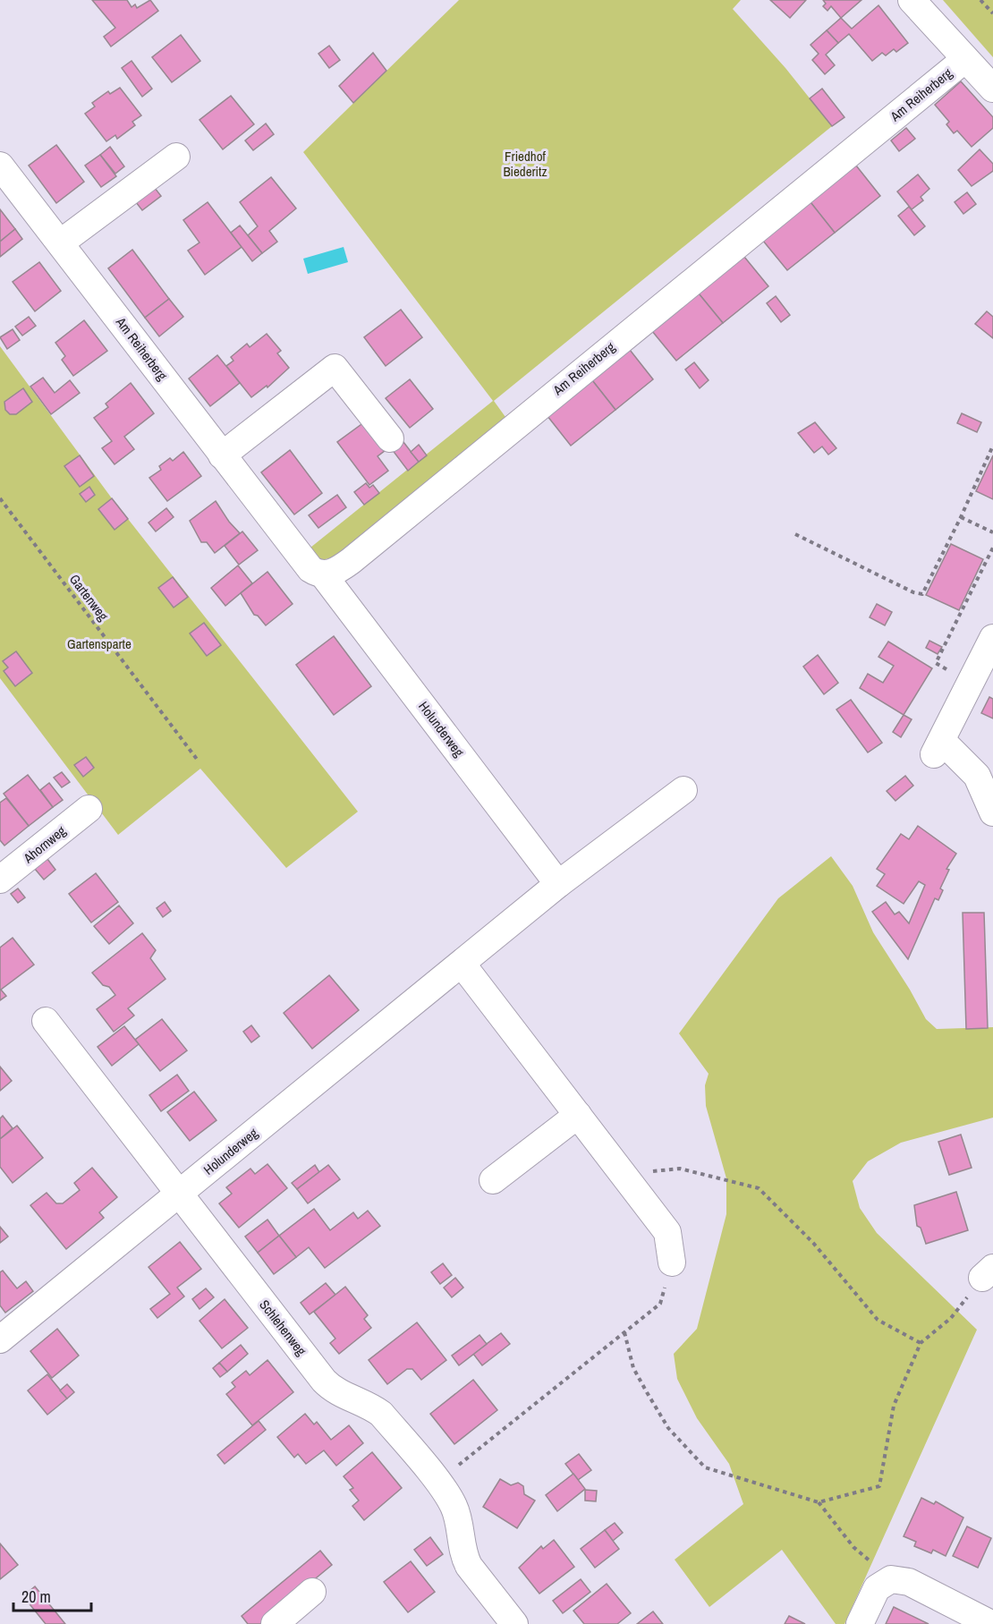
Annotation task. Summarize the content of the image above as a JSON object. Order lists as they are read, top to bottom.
{
  "streets": {
    "street": [
      "Am Reiherberg",
      "Holunderweg",
      "Ahornweg",
      "Schlehenweg"
    ],
    "path": ["Gartenweg"]
  },
  "crossings": [
    ["Am Reiherberg", "Holunderweg"],
    ["Holunderweg", "Schlehenweg"]
  ],
  "parks": ["Friedhof Biederitz", "Gartensparte"],
  "scale_bar": "20 m"
}
